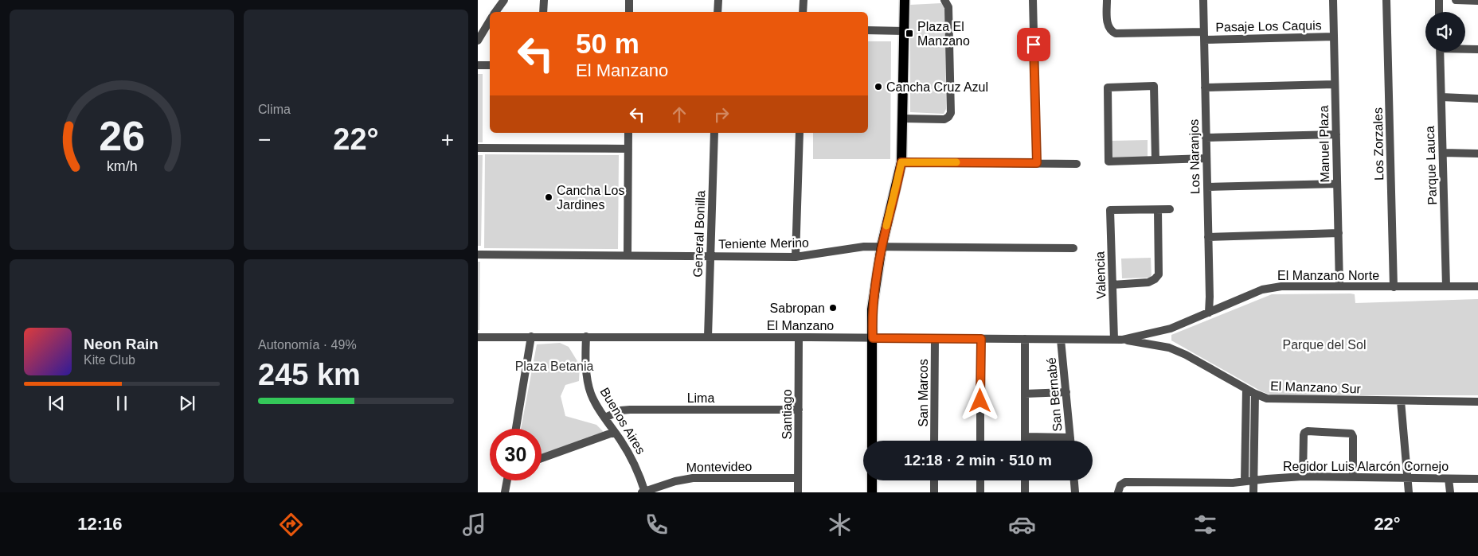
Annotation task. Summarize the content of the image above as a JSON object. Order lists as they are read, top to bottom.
{
  "streets": {
    "street": [
      "Pasaje Los Caquis",
      "Manuel Plaza",
      "Los Zorzales",
      "Los Naranjos",
      "Parque Lauca",
      "General Bonilla",
      "Teniente Merino",
      "Valencia",
      "El Manzano Norte",
      "El Manzano",
      "El Manzano Sur",
      "San Marcos",
      "San Bernabé",
      "Lima",
      "Santiago",
      "Buenos Aires",
      "Regidor Luis Alarcón Cornejo",
      "Montevideo"
    ]
  },
  "crossings": [
    ["Pasaje Los Caquis", "Manuel Plaza"],
    ["Pasaje Los Caquis", "Los Naranjos"],
    ["Manuel Plaza", "El Manzano Norte"],
    ["Los Zorzales", "El Manzano Norte"],
    ["Los Naranjos", "El Manzano Norte"],
    ["Parque Lauca", "El Manzano Norte"],
    ["General Bonilla", "Teniente Merino"],
    ["General Bonilla", "El Manzano"],
    ["Valencia", "El Manzano"],
    ["El Manzano Norte", "El Manzano"],
    ["El Manzano", "El Manzano Sur"],
    ["El Manzano", "San Marcos"],
    ["El Manzano", "San Bernabé"],
    ["El Manzano", "Santiago"],
    ["El Manzano", "Buenos Aires"],
    ["Lima", "Santiago"],
    ["Lima", "Buenos Aires"],
    ["Santiago", "Montevideo"],
    ["Buenos Aires", "Montevideo"]
  ],
  "parks": ["Parque del Sol", "Plaza Betania"],
  "places": {
    "transit": ["Plaza El Manzano"],
    "other": ["Cancha Cruz Azul", "Cancha Los Jardines", "Sabropan"]
  },
  "page": {
    "tile": [
      "Clima",
      ["Autonomía · 49%", "245 km"]
    ],
    "turn": ["50 m", "El Manzano"],
    "heat": ["−", "22°", "+"],
    "song": ["Neon Rain", "Kite Club"],
    "limit": "30",
    "trip": "12:18 · 2 min · 510 m",
    "tabs": ["12:16", "22°"],
    "gauge": ["26", "km/h"]
  }
}
